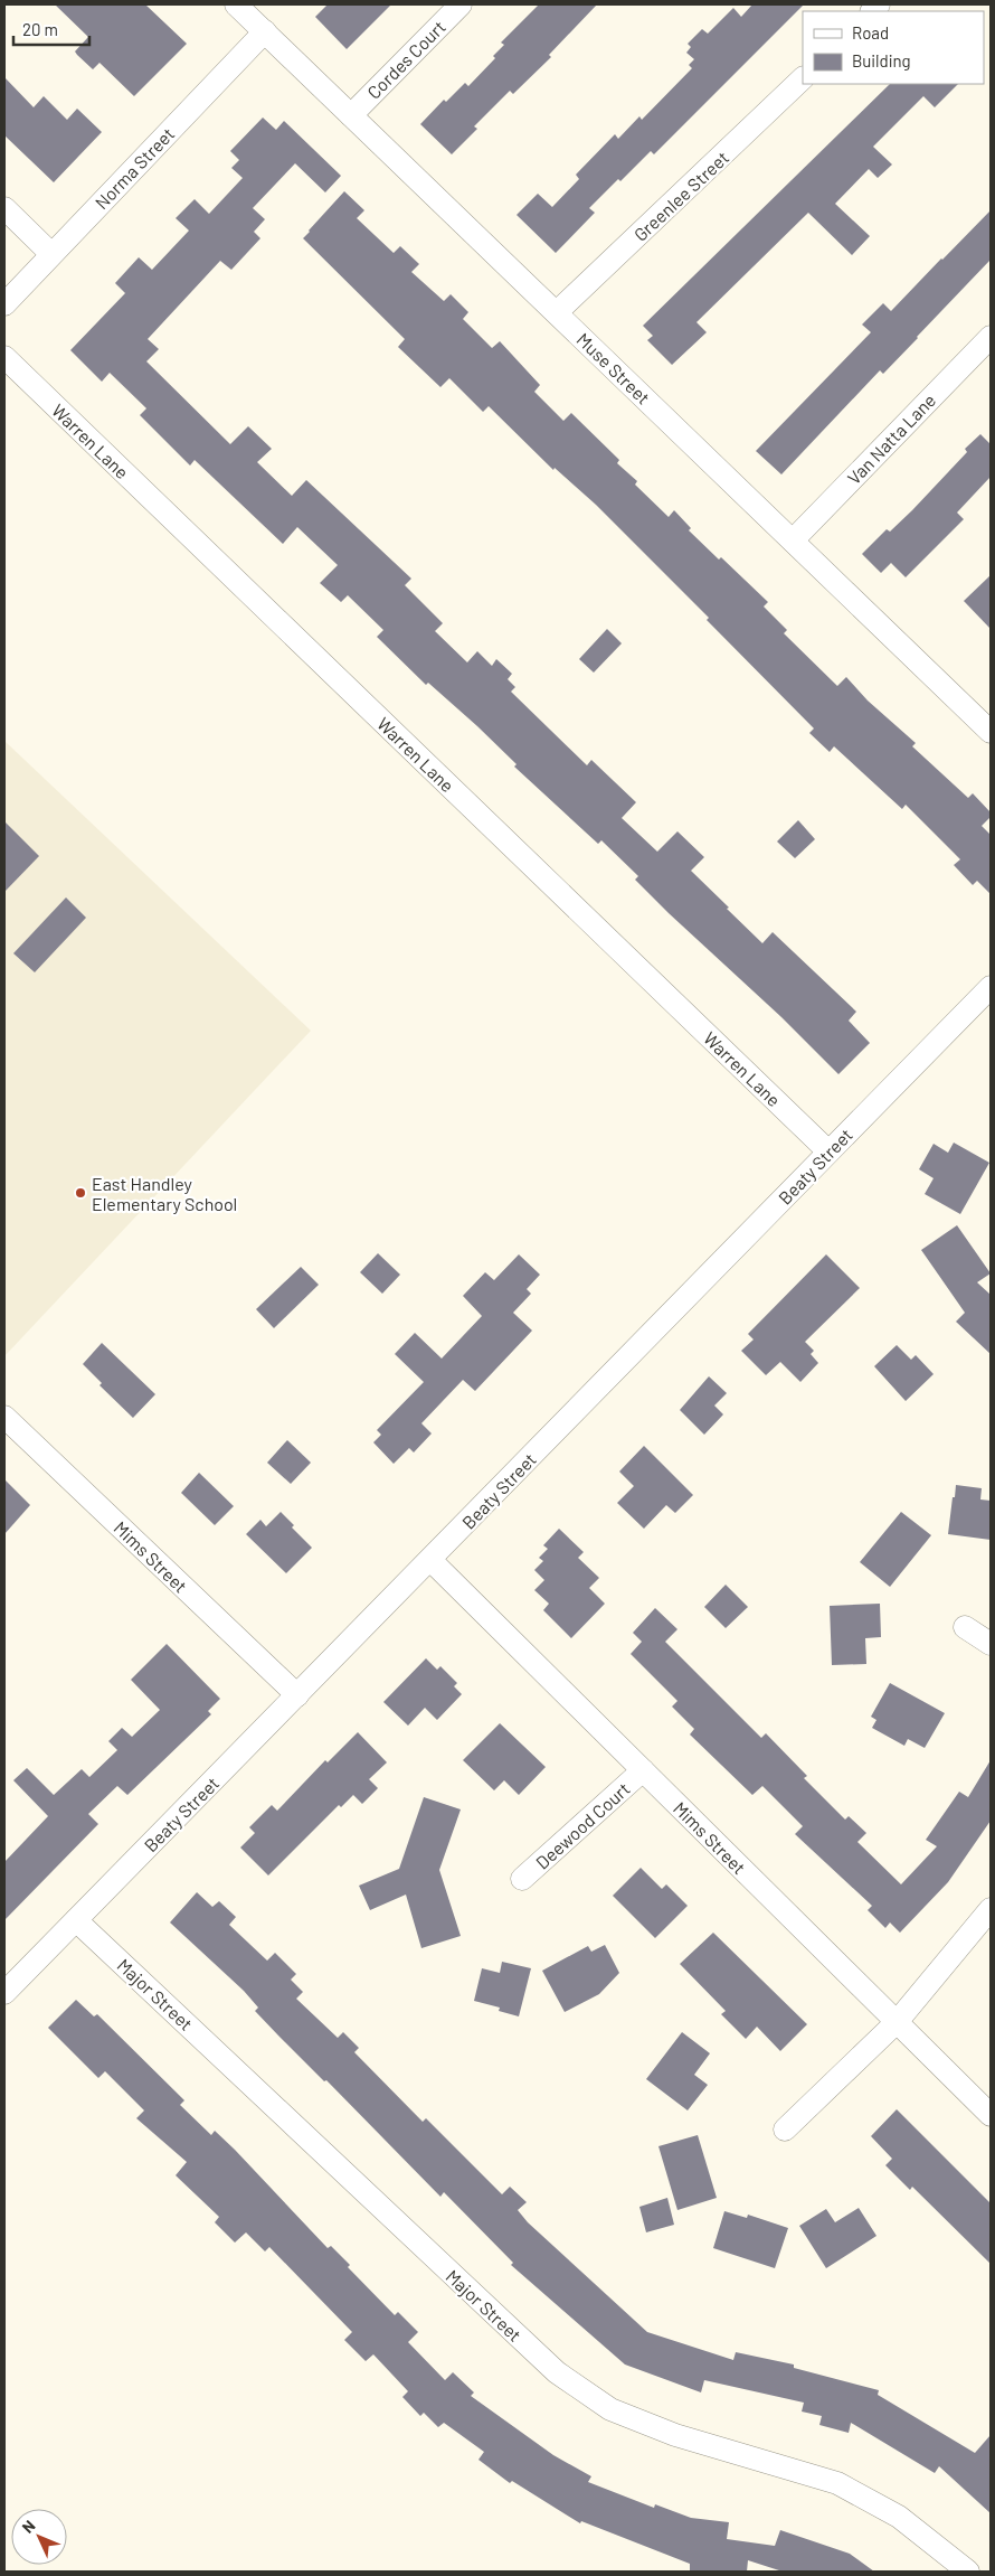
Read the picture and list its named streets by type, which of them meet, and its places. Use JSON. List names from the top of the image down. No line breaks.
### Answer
{"streets":{"street":["Cordes Court","Norma Street","Greenlee Street","Muse Street","Van Natta Lane","Warren Lane","Beaty Street","Mims Street","Deewood Court","Major Street"]},"crossings":[["Cordes Court","Muse Street"],["Norma Street","Muse Street"],["Greenlee Street","Muse Street"],["Muse Street","Van Natta Lane"],["Warren Lane","Beaty Street"],["Beaty Street","Mims Street"],["Beaty Street","Major Street"],["Mims Street","Deewood Court"]],"places":["East Handley Elementary School"],"legend":["Road","Building"],"scale_bar":"20 m","north":"top left"}
